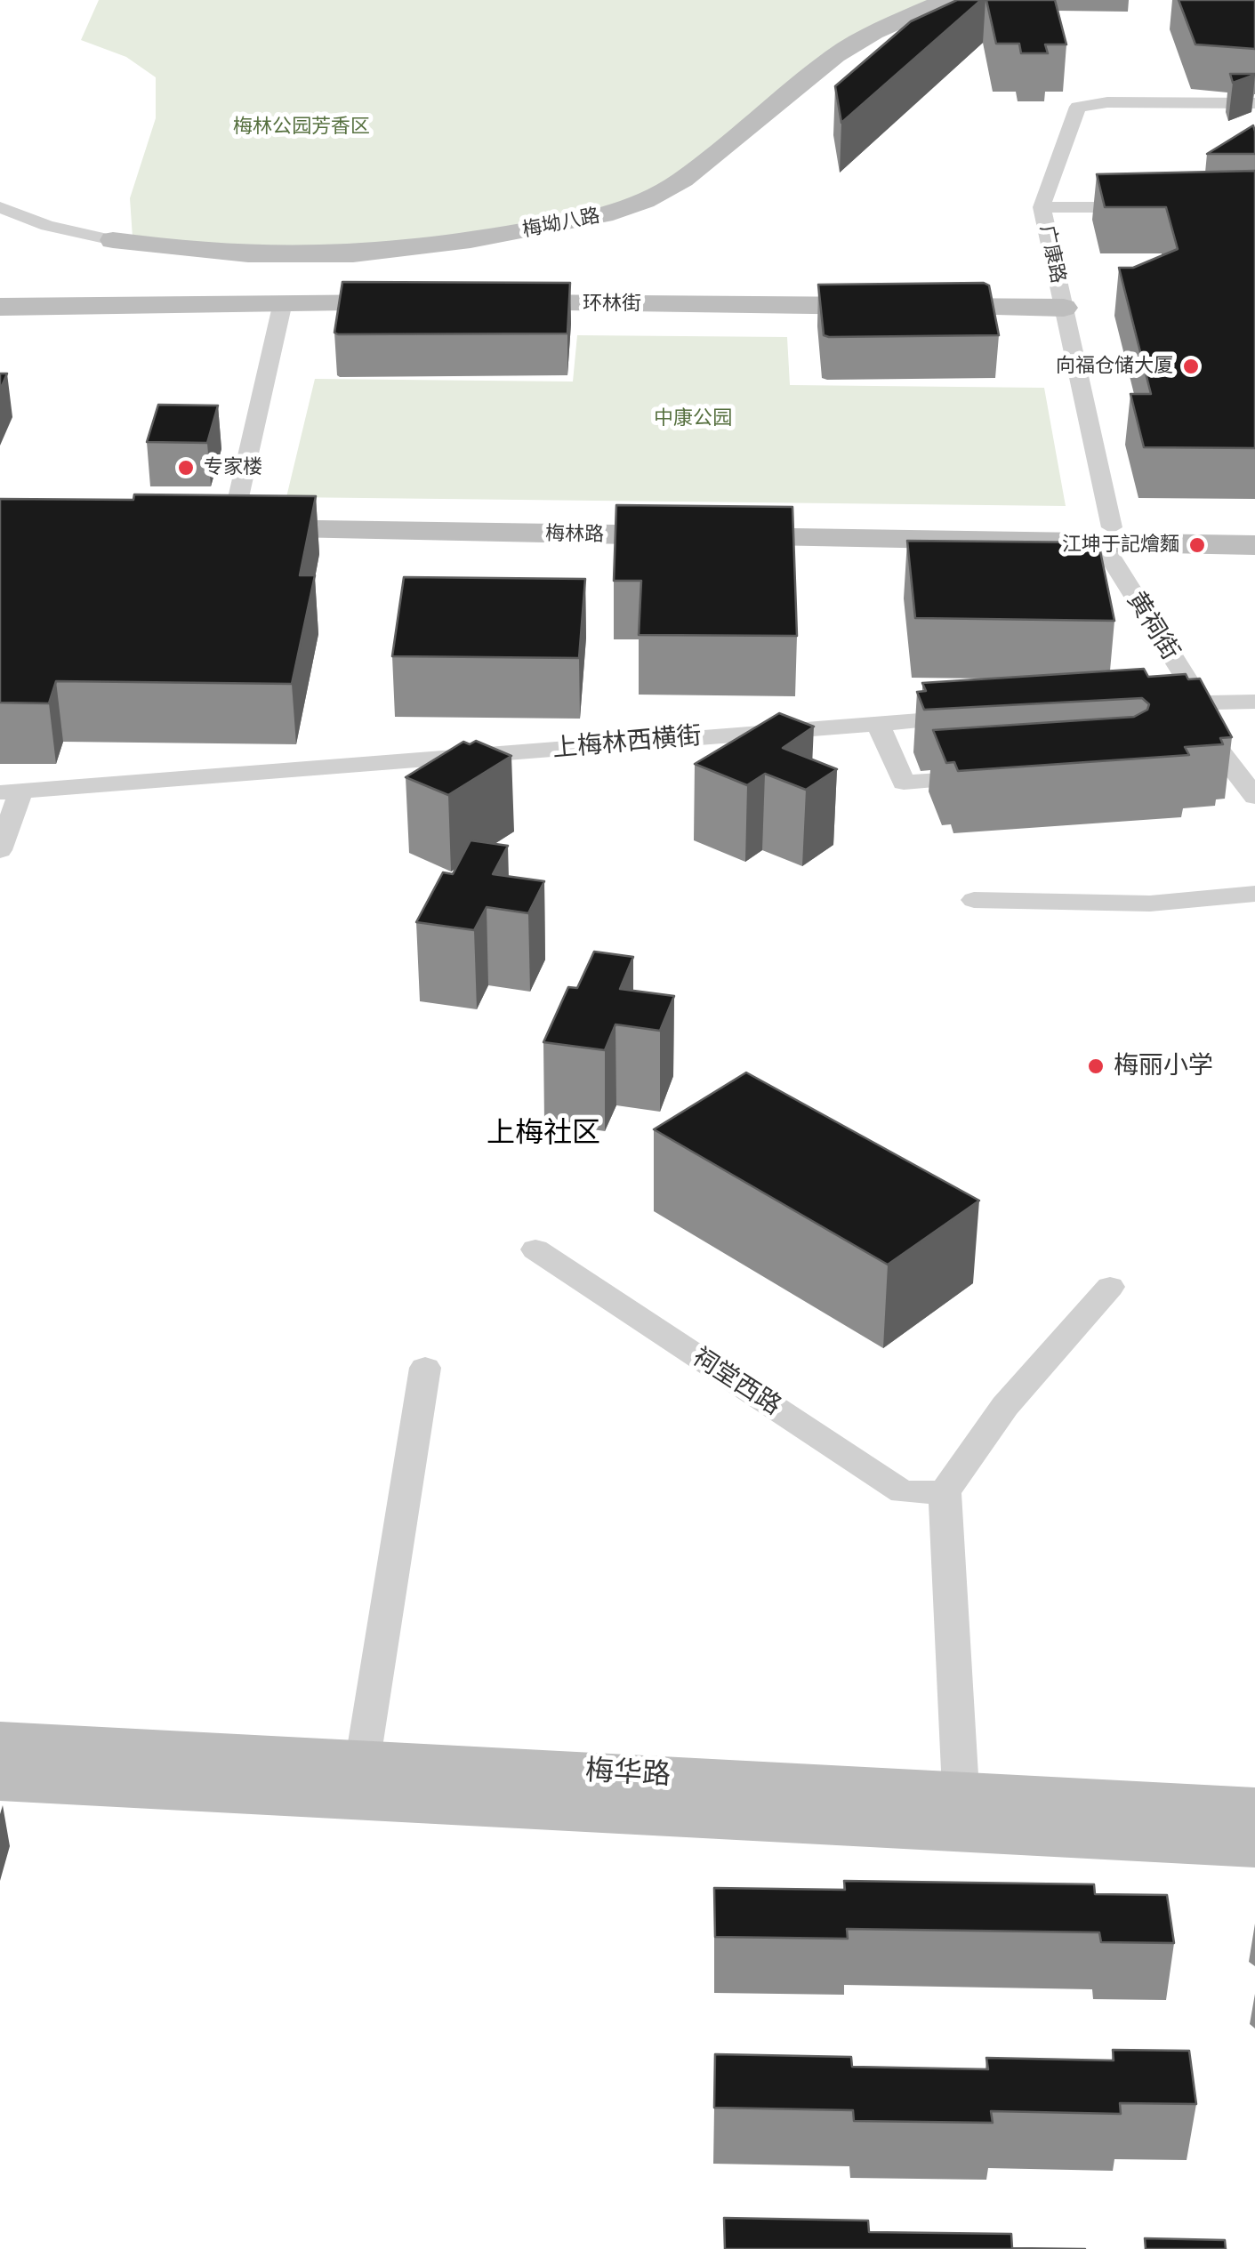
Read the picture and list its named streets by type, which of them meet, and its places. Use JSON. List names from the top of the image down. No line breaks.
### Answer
{"streets":{"main road":["梅坳八路","环林街","梅林路","梅华路"],"street":["广康路","黄祠街","上梅林西横街","祠堂西路"]},"crossings":[["广康路","环林街"],["广康路","梅林路"],["广康路","黄祠街"],["梅林路","黄祠街"]],"districts":["上梅社区"],"parks":["梅林公园芳香区","中康公园"],"places":["向福仓储大厦","专家楼","江坤于記燴麵","梅丽小学"]}
